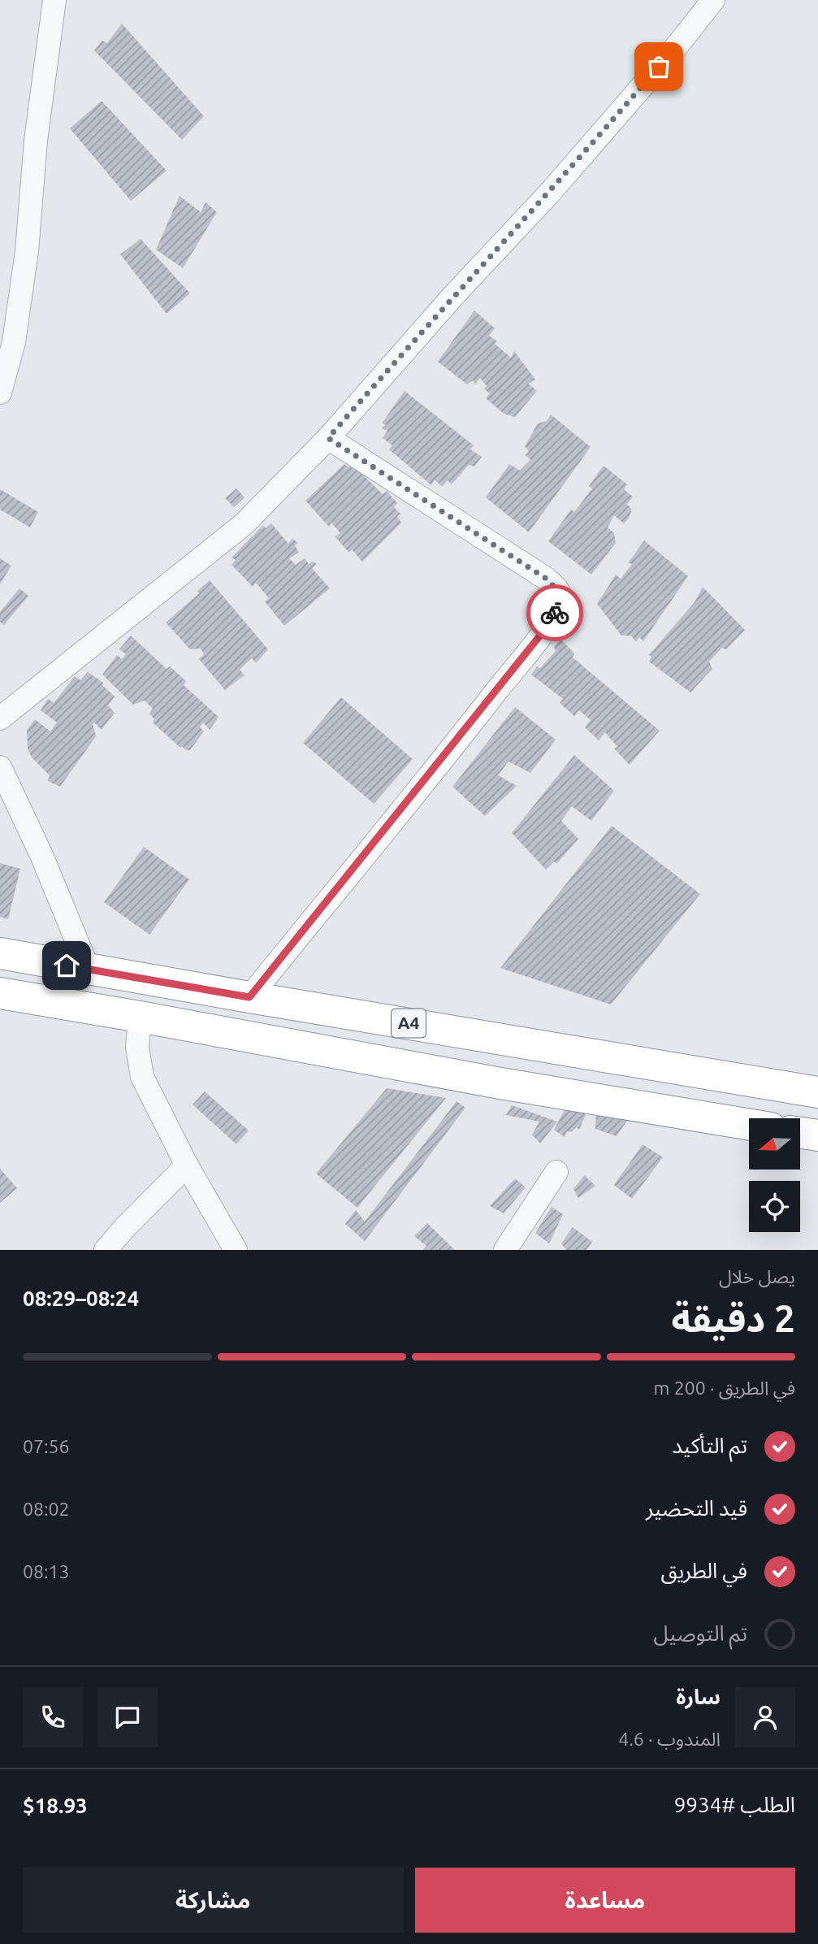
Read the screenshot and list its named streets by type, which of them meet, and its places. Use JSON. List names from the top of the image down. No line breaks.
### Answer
{"streets":{"highway":["A4"]},"north":"left","page":{"heading":["2 دقيقة","يصل خلال","08:24–08:29"],"panel":["سارة","المندوب · 4.6","الطلب #9934","$18.93"],"bar":"في الطريق · 200 m","list":[["تم التأكيد","07:56"],["قيد التحضير","08:02"],["في الطريق","08:13"],"تم التوصيل"],"buttons":["مساعدة","مشاركة"]}}
